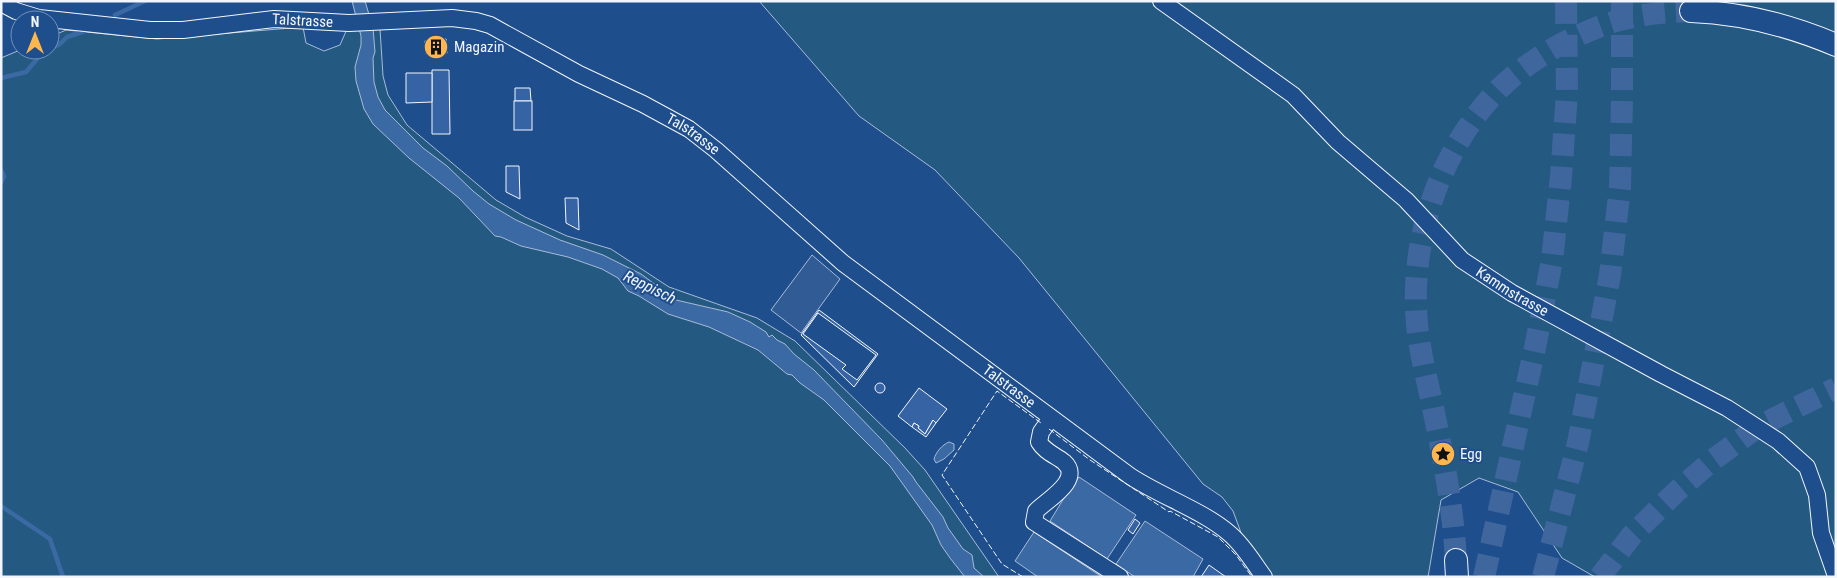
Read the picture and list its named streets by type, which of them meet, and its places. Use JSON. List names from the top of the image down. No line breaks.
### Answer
{"streets":{"street":["Talstrasse","Kammstrasse"]},"water":["Reppisch"],"places":{"building":["Magazin"],"place":["Egg"]},"north":"top"}
